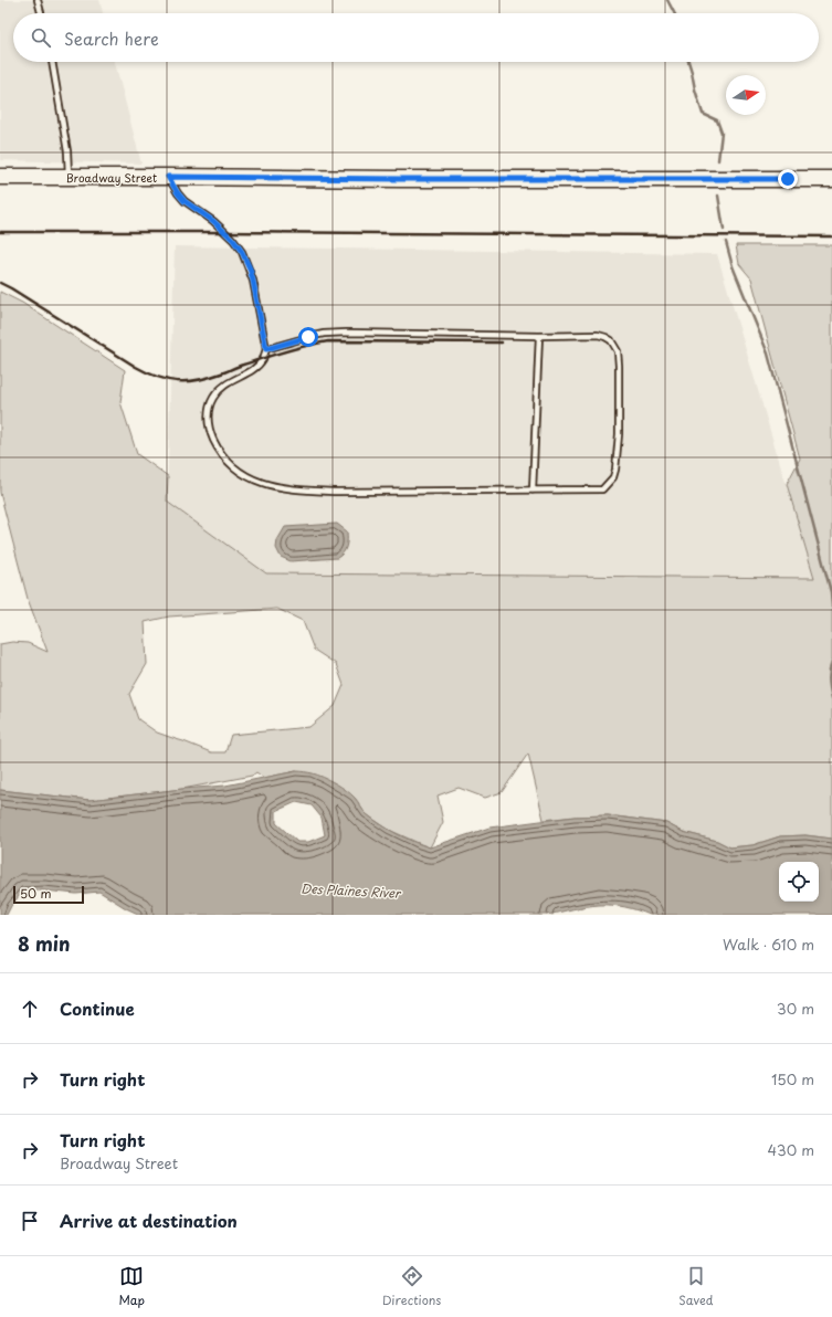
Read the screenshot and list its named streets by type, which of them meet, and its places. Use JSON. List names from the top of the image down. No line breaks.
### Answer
{"streets":{"main road":["Broadway Street"]},"water":["Des Plaines River"],"scale_bar":"50 m","north":"right","page":{"search":"Search here","scale":"50 m","heading":["8 min","Walk · 610 m"],"list":[["Continue","30 m"],["Turn right","150 m"],["Turn right","Broadway Street","430 m"],"Arrive at destination"],"nav":["Map","Directions","Saved"]}}
